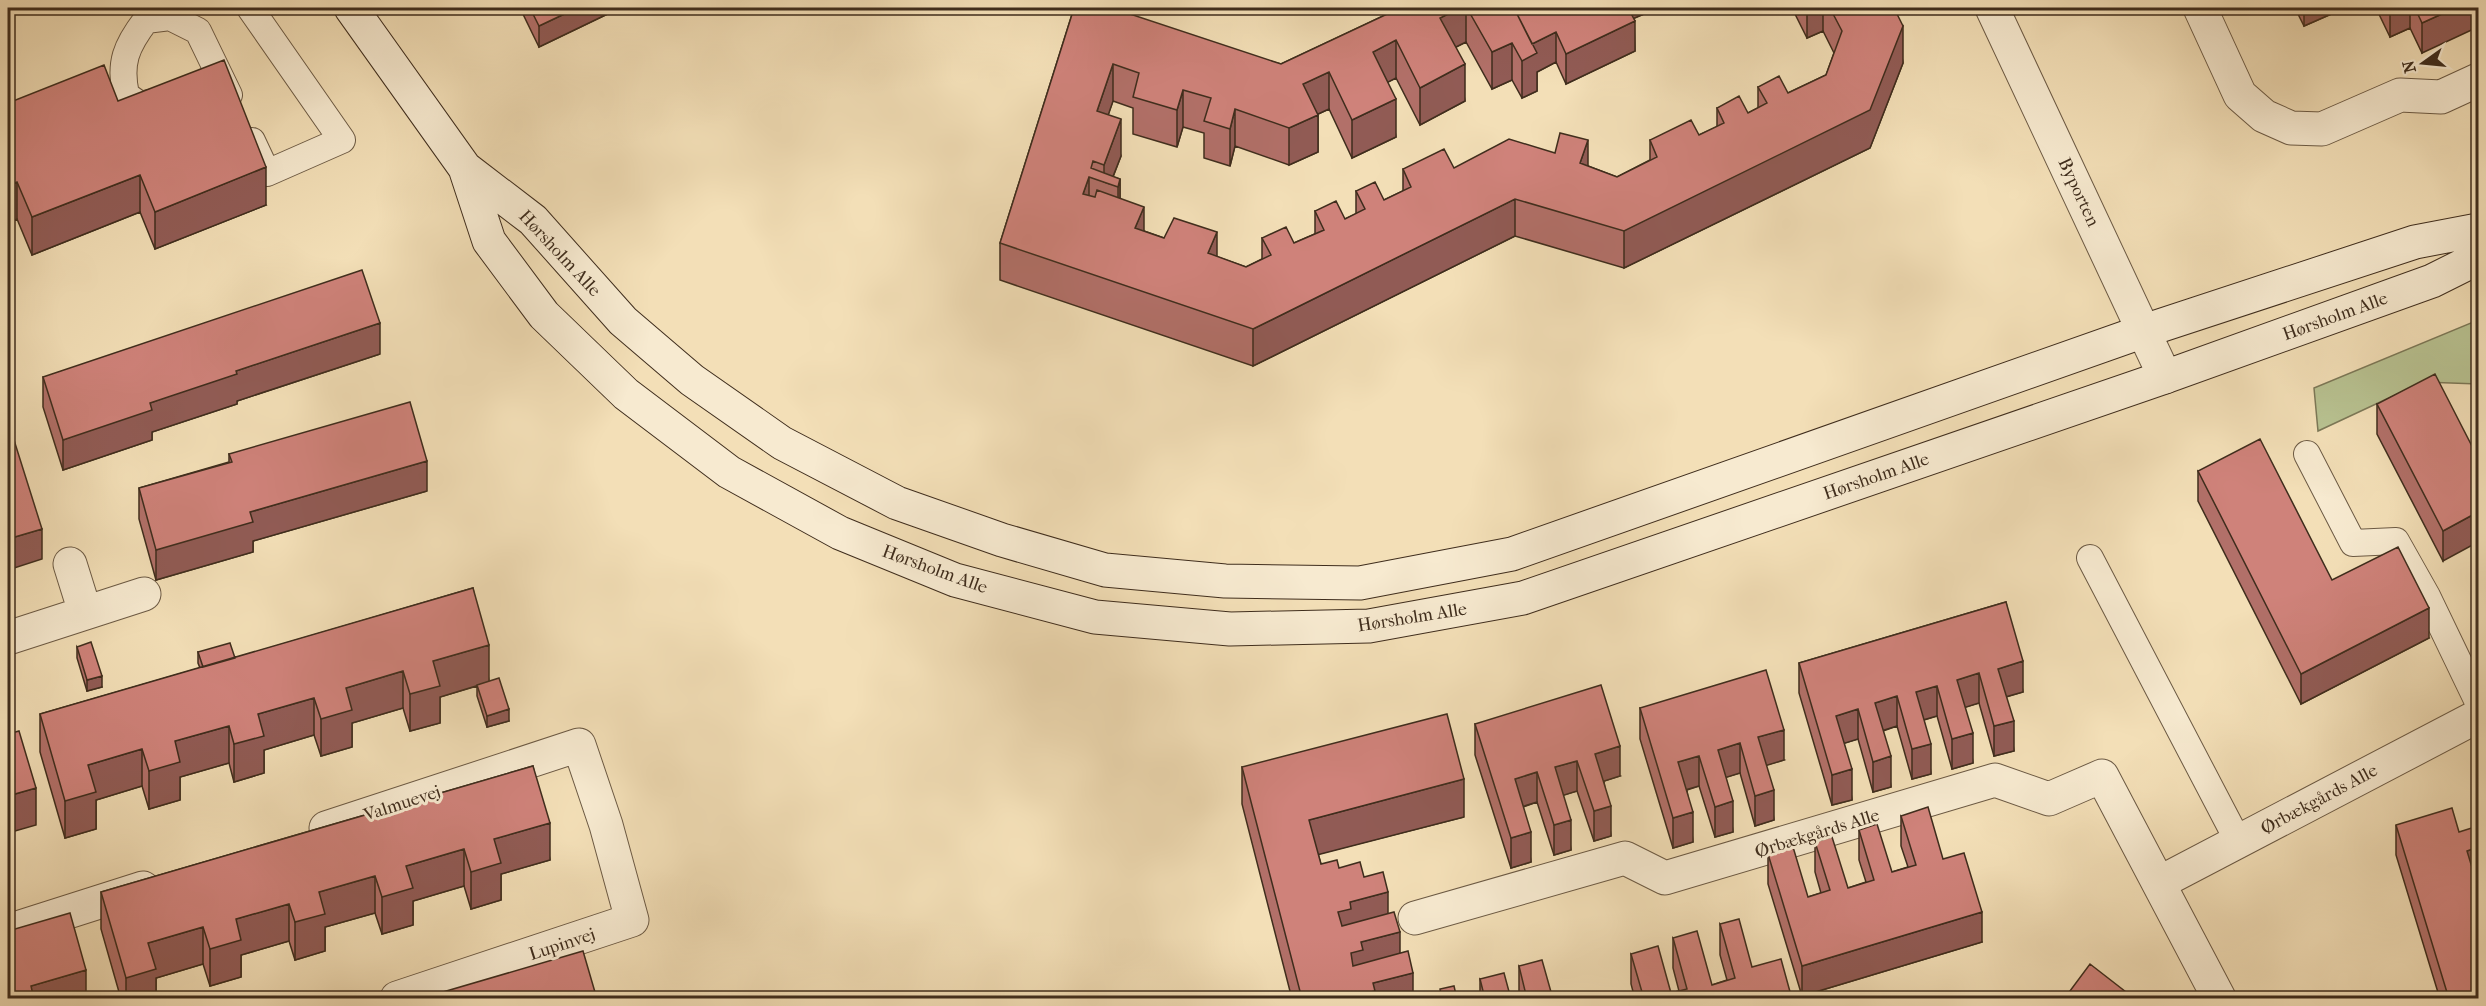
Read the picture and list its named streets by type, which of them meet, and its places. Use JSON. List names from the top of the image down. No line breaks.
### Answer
{"streets":{"main road":["Byporten","Hørsholm Alle","Ørbækgårds Alle","Valmuevej","Lupinvej"]},"crossings":[["Byporten","Hørsholm Alle"],["Valmuevej","Lupinvej"]],"north":"left"}
